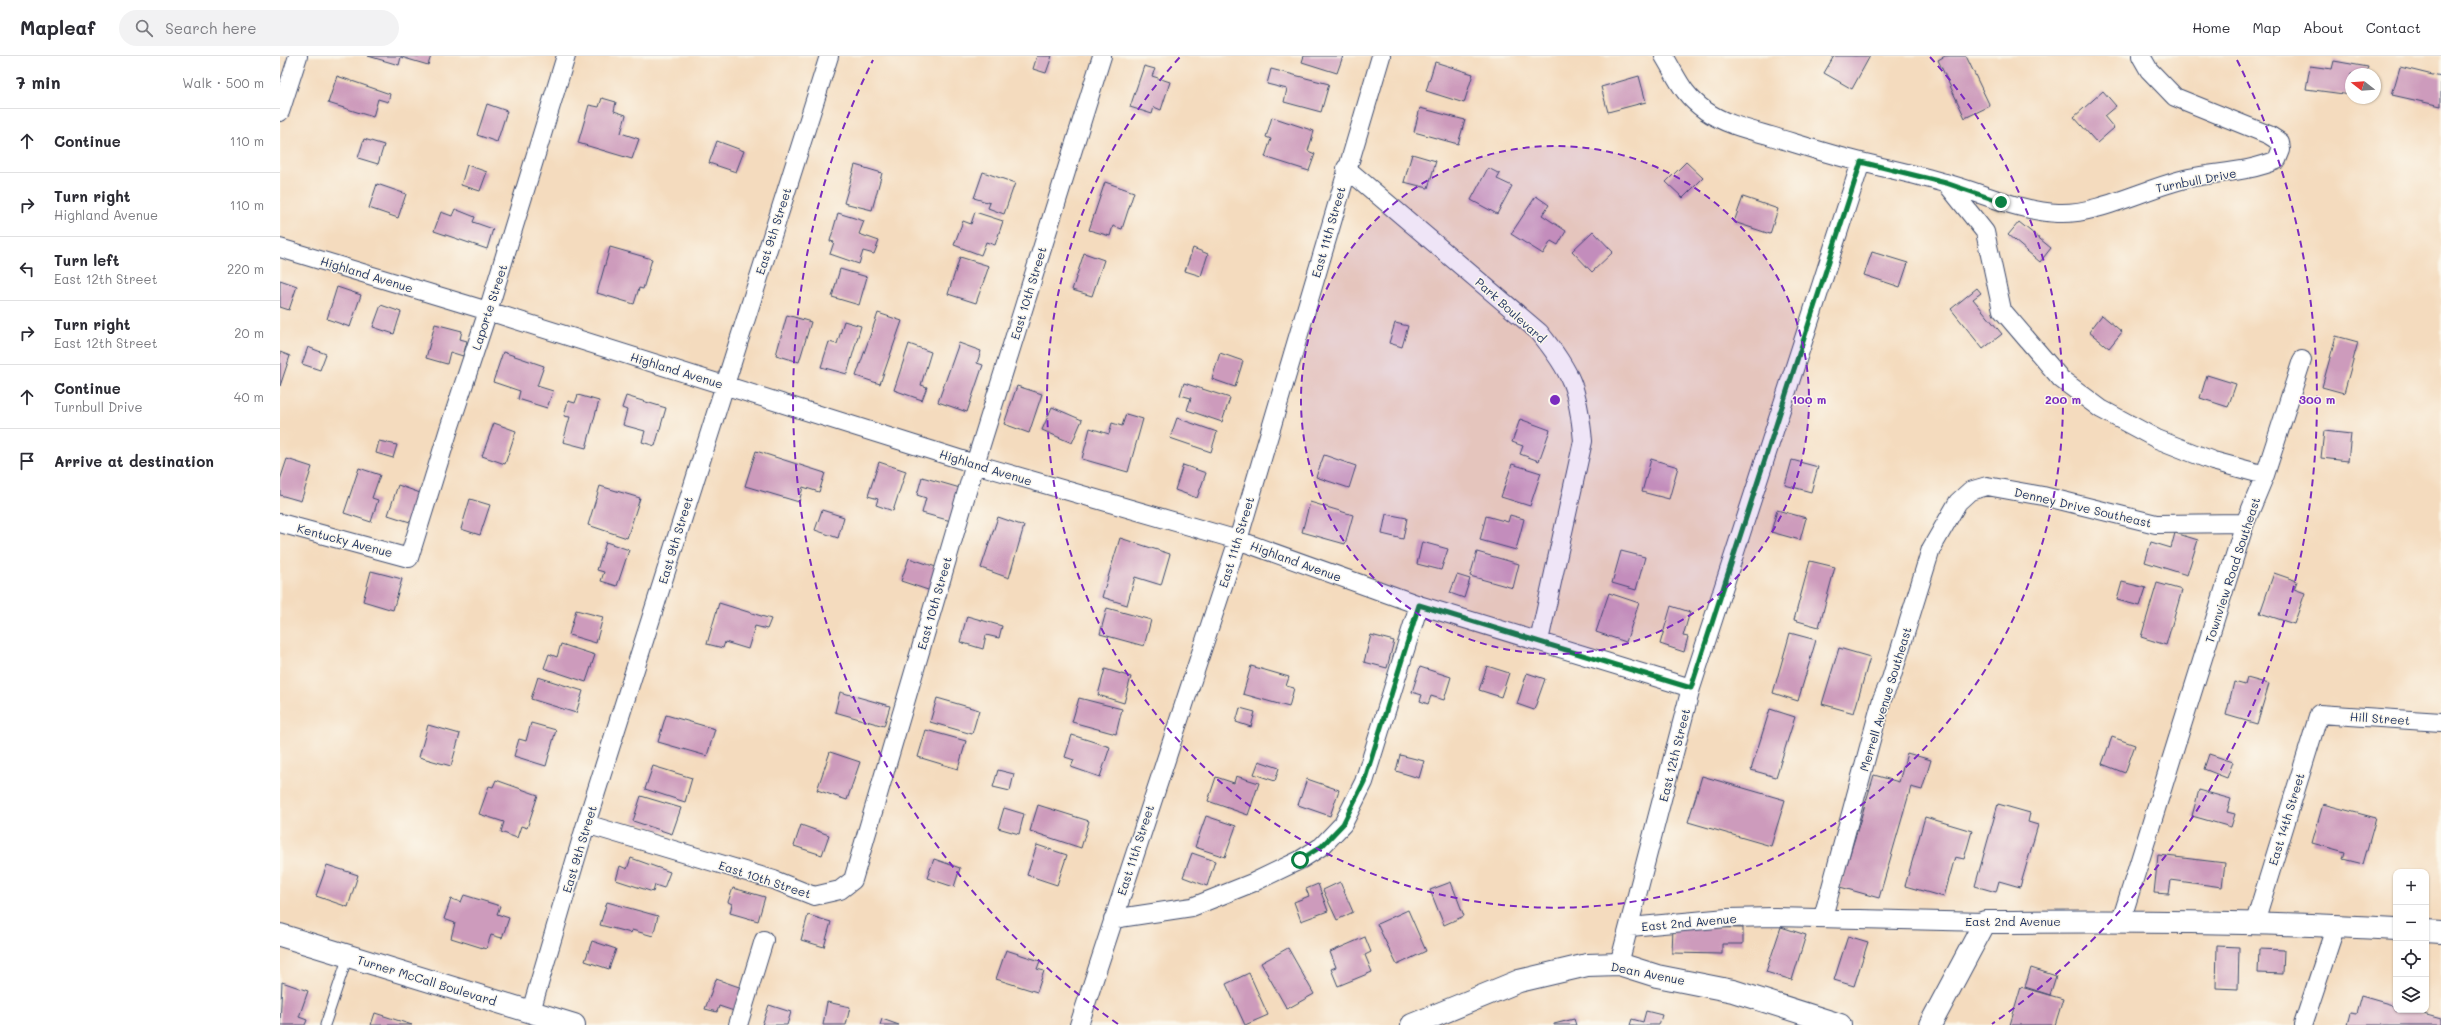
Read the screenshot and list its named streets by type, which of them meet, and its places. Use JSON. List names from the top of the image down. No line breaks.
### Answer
{"streets":{"main road":["East 2nd Avenue","Dean Avenue","Turner McCall Boulevard"],"street":["Turnbull Drive","East 9th Street","East 11th Street","Highland Avenue","East 10th Street","Laporte Street","Park Boulevard","Denney Drive Southeast","Kentucky Avenue","Townview Road Southeast","Merrell Avenue Southeast","Hill Street","East 12th Street","East 14th Street"]},"crossings":[["Turnbull Drive","East 12th Street"],["East 9th Street","Highland Avenue"],["East 9th Street","East 10th Street"],["East 9th Street","Turner McCall Boulevard"],["East 11th Street","Highland Avenue"],["East 11th Street","Park Boulevard"],["Highland Avenue","East 10th Street"],["Highland Avenue","Laporte Street"],["Highland Avenue","Park Boulevard"],["Highland Avenue","East 12th Street"],["Laporte Street","Kentucky Avenue"],["Denney Drive Southeast","Townview Road Southeast"],["Denney Drive Southeast","Merrell Avenue Southeast"],["Townview Road Southeast","East 2nd Avenue"],["Merrell Avenue Southeast","East 2nd Avenue"],["Hill Street","East 14th Street"],["East 12th Street","East 2nd Avenue"],["East 12th Street","Dean Avenue"],["East 14th Street","East 2nd Avenue"]],"north":"left","page":{"header":"Mapleaf","search":"Search here","nav":["Home","Map","About","Contact"],"heading":["7 min","Walk · 500 m"],"list":[["Continue","110 m"],["Turn right","Highland Avenue","110 m"],["Turn left","East 12th Street","220 m"],["Turn right","East 12th Street","20 m"],["Continue","Turnbull Drive","40 m"],"Arrive at destination"],"map_buttons":["+","−"]},"rings":["100 m","200 m","300 m"]}
